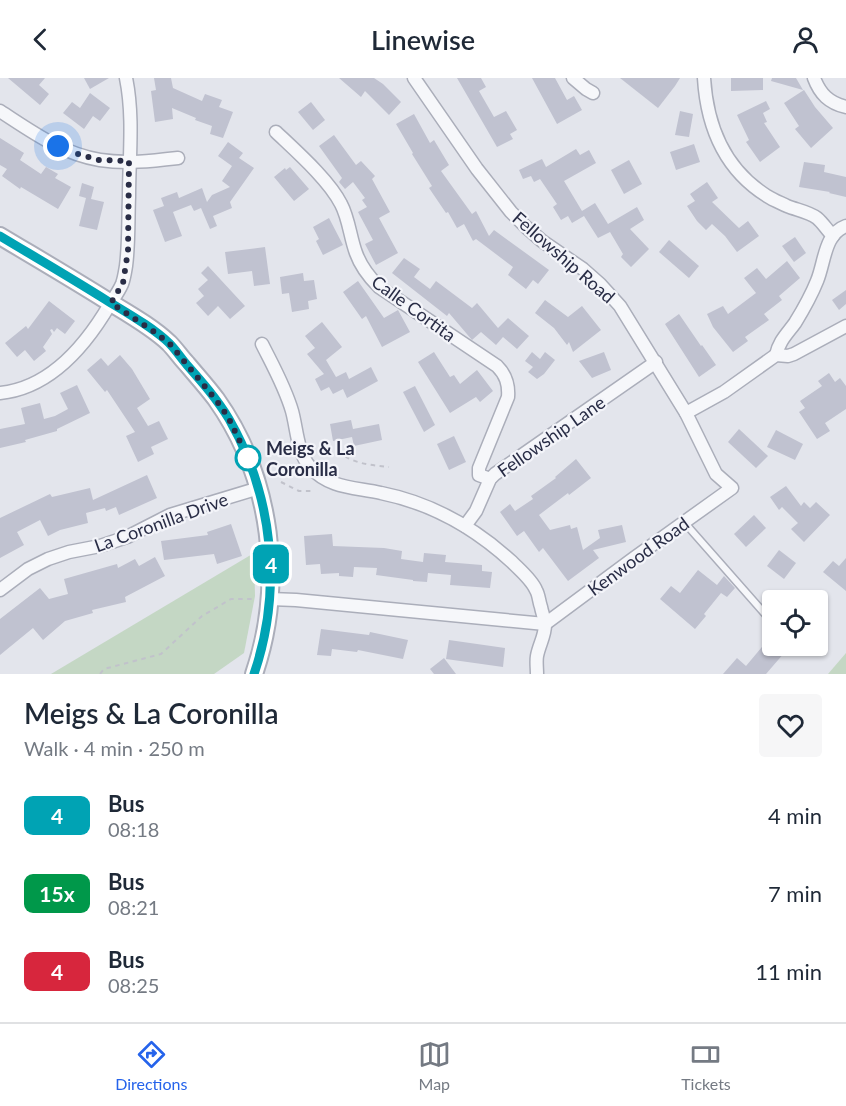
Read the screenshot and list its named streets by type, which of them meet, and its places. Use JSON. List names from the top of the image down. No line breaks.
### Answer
{"streets":{"street":["Fellowship Road","Calle Cortita","Fellowship Lane","La Coronilla Drive","Kenwood Road"]},"crossings":[["Fellowship Road","Fellowship Lane"],["Fellowship Road","Kenwood Road"],["Calle Cortita","Fellowship Lane"]],"places":["Meigs & La Coronilla"],"lines":["bus line 4"],"page":{"header":"Linewise","on_map":"4","heading":["Meigs & La Coronilla","Walk · 4 min · 250 m"],"list":[{"mark":"4","name":"Bus","note":"08:18","value":"4 min"},{"mark":"15x","name":"Bus","note":"08:21","value":"7 min"},{"mark":"4","name":"Bus","note":"08:25","value":"11 min"}],"tabs":["Directions","Map","Tickets"]}}
